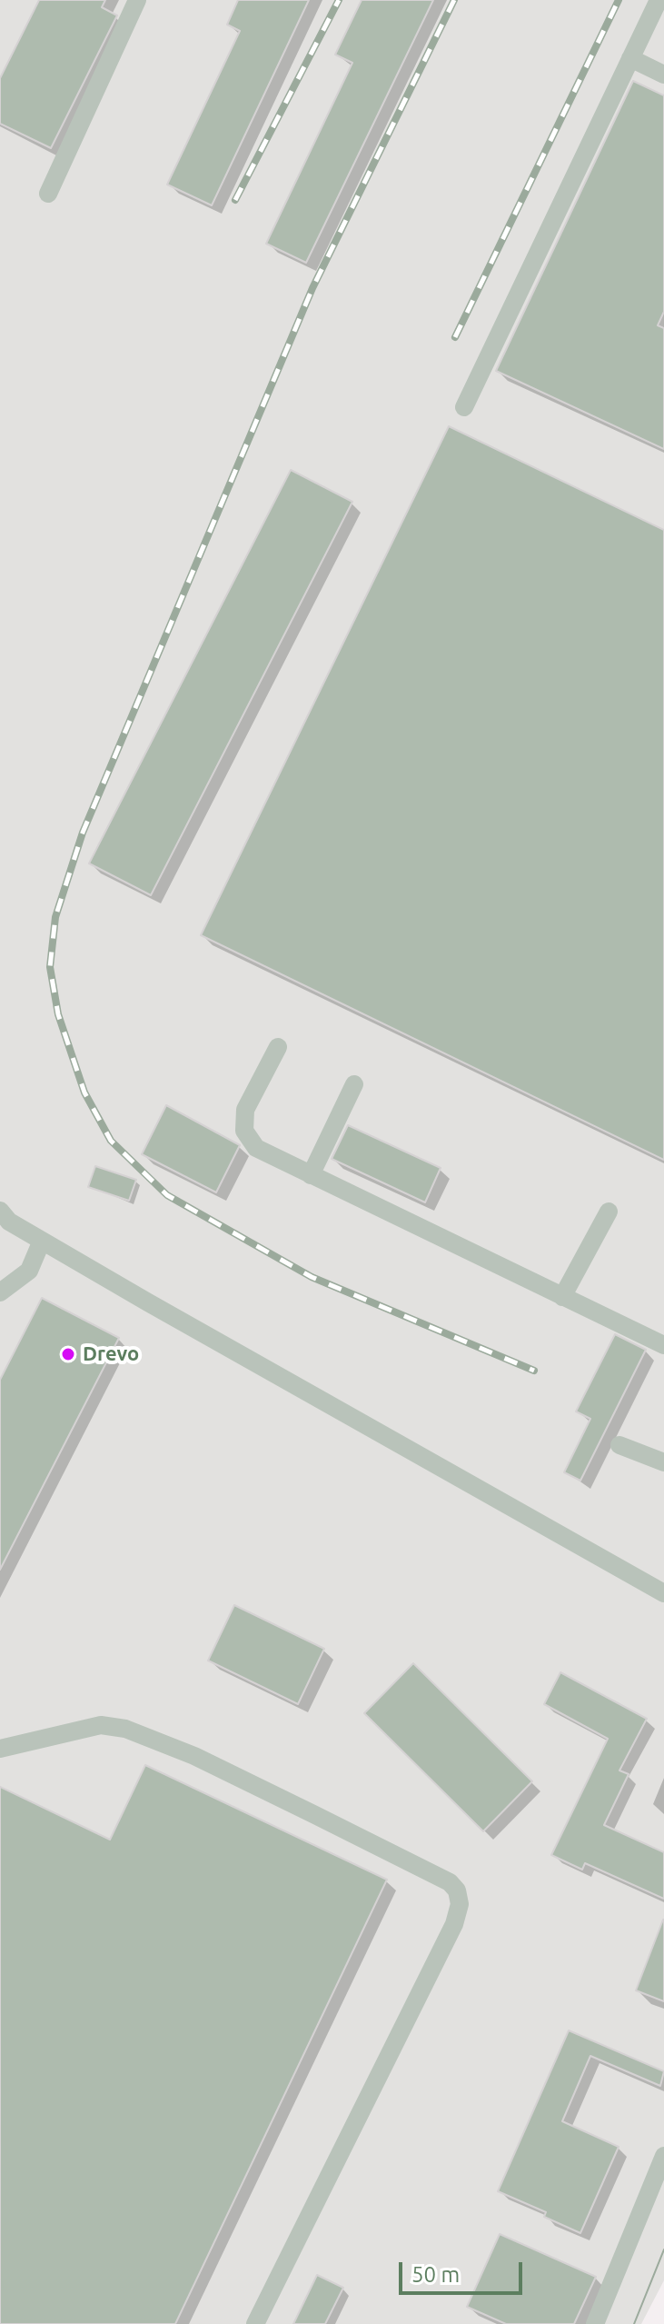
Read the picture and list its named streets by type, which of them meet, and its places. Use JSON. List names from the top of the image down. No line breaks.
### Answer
{"places":["Drevo"],"scale_bar":"50 m"}
